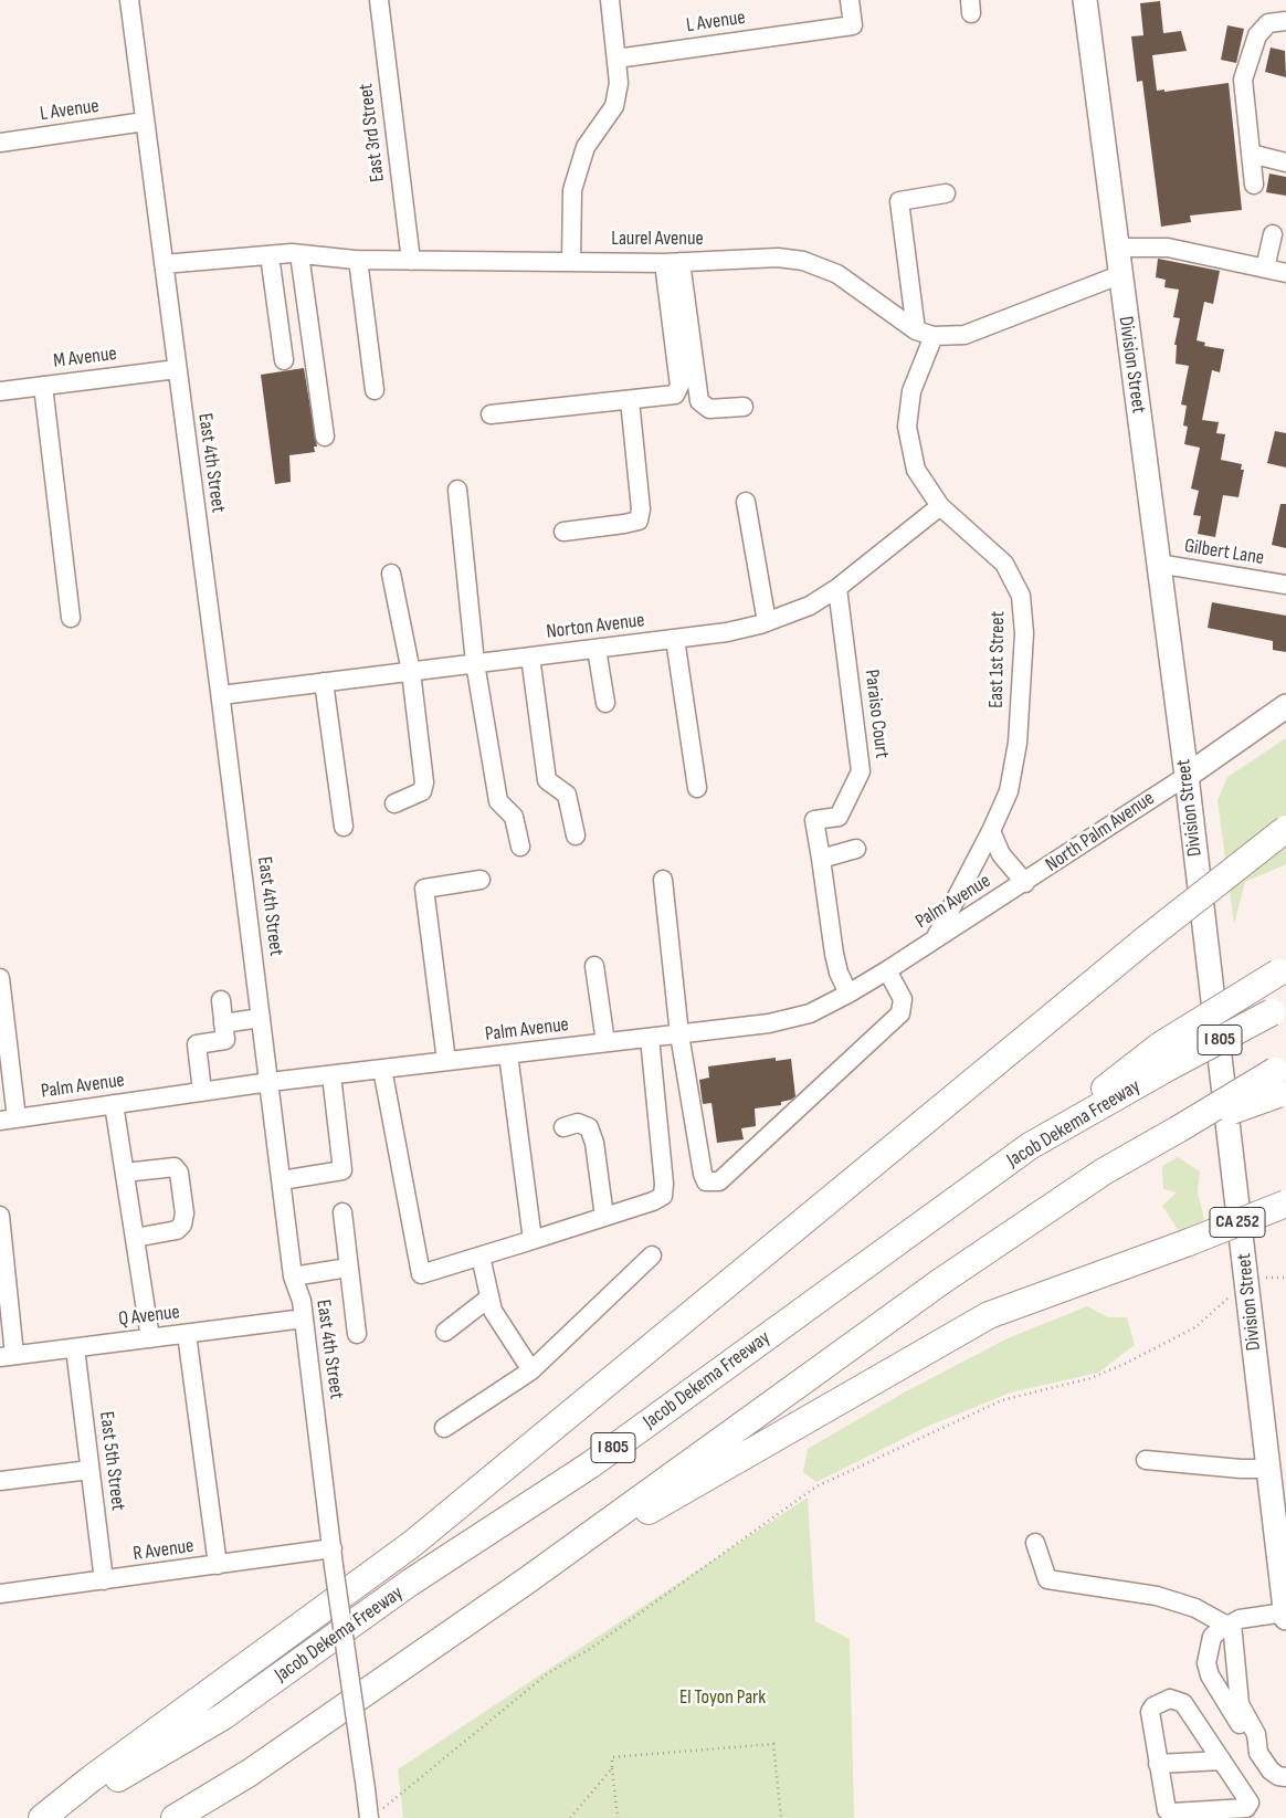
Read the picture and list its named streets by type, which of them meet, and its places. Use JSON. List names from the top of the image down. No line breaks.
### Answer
{"streets":{"highway":["I 805","Jacob Dekema Freeway","CA 252"],"main road":["Division Street","North Palm Avenue"],"street":["L Avenue","East 3rd Street","Laurel Avenue","M Avenue","East 4th Street","Gilbert Lane","Norton Avenue","East 1st Street","Paraiso Court","Palm Avenue","Q Avenue","East 5th Street","R Avenue"]},"crossings":[["L Avenue","East 4th Street"],["East 3rd Street","Laurel Avenue"],["Laurel Avenue","Division Street"],["Laurel Avenue","East 4th Street"],["Laurel Avenue","East 1st Street"],["M Avenue","East 4th Street"],["Division Street","Gilbert Lane"],["Division Street","North Palm Avenue"],["East 4th Street","Norton Avenue"],["East 4th Street","Palm Avenue"],["East 4th Street","Q Avenue"],["East 4th Street","R Avenue"],["Norton Avenue","East 1st Street"],["Norton Avenue","Paraiso Court"],["East 1st Street","Palm Avenue"],["North Palm Avenue","Palm Avenue"],["Q Avenue","East 5th Street"],["East 5th Street","R Avenue"]],"parks":["El Toyon Park"]}
